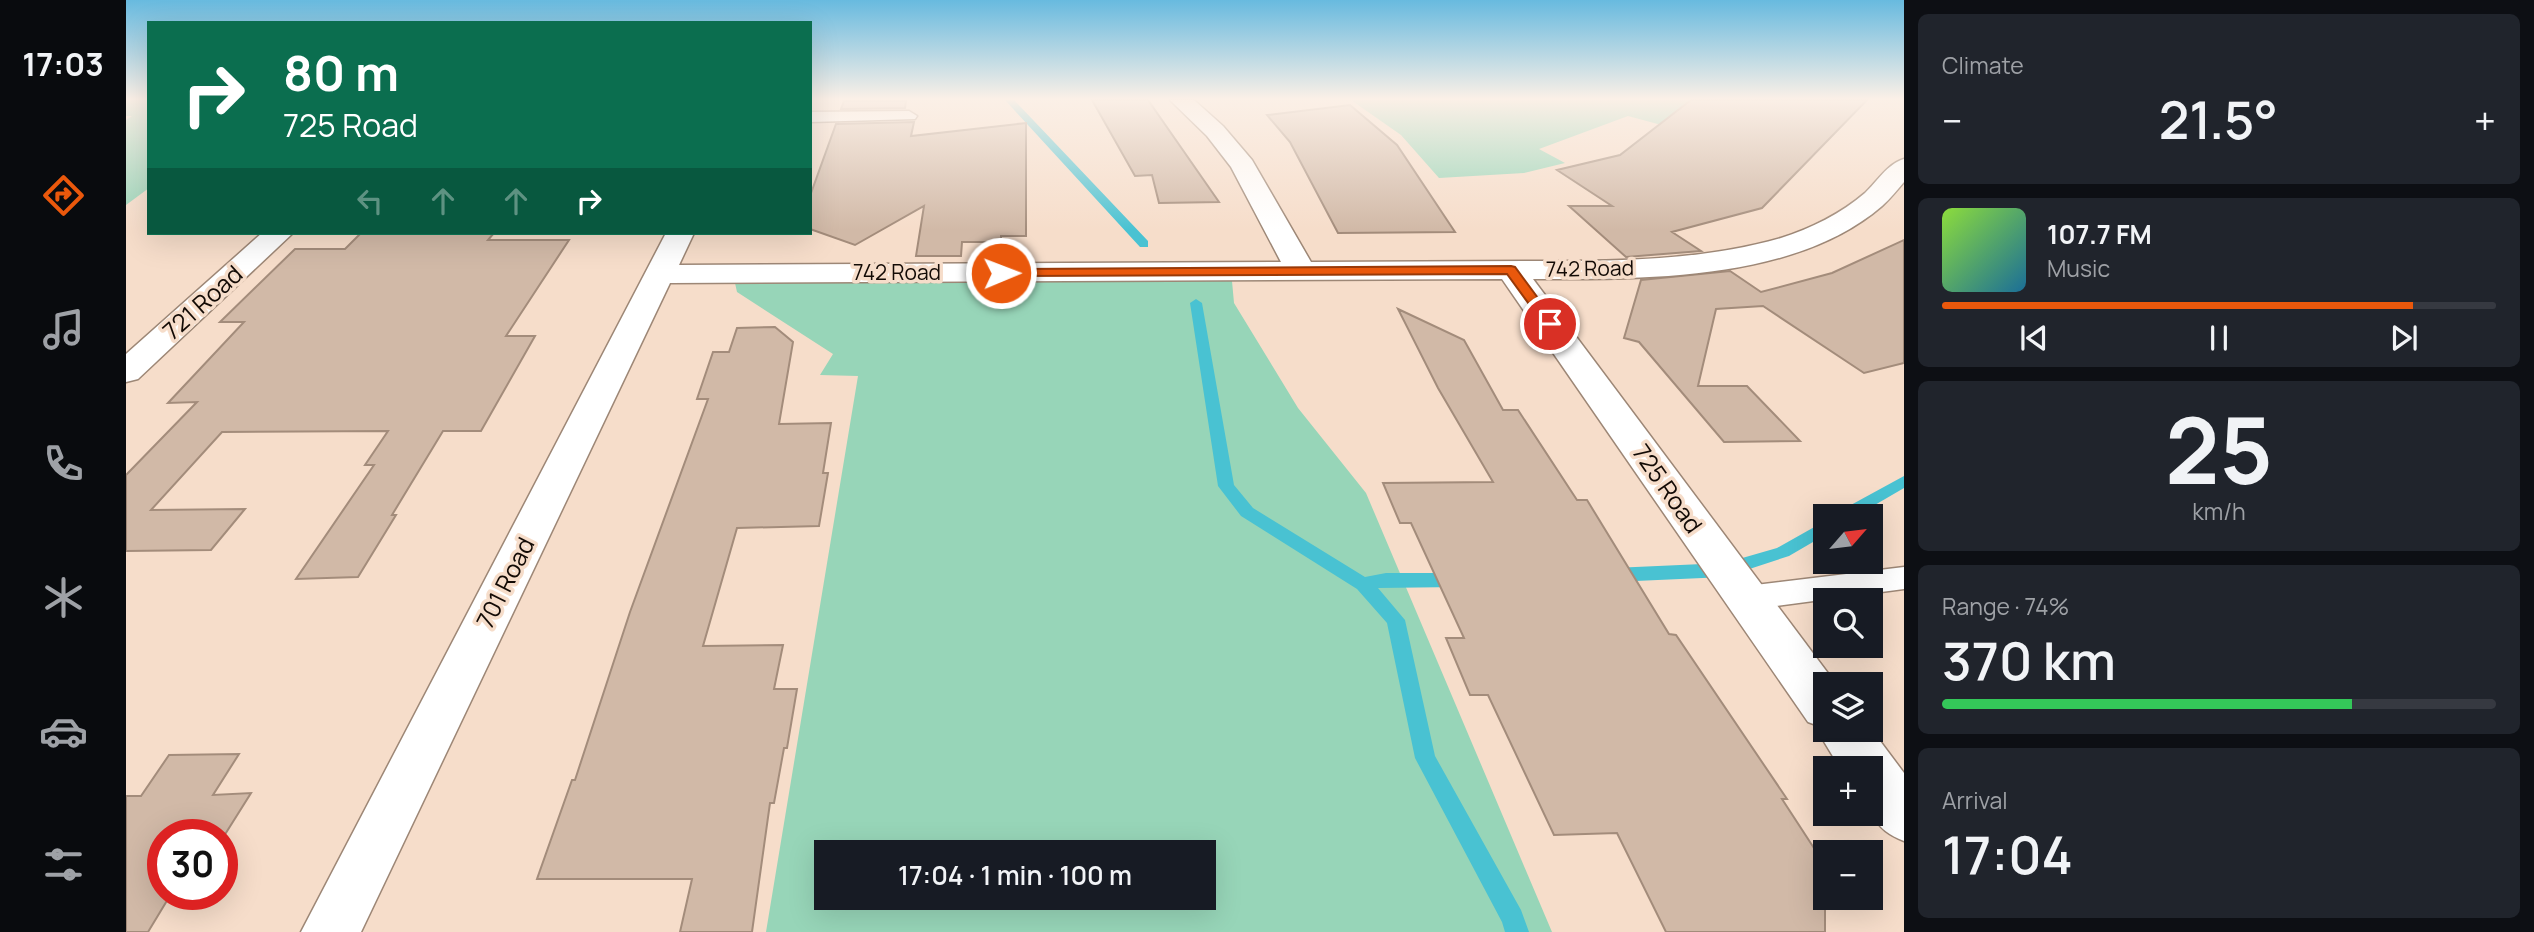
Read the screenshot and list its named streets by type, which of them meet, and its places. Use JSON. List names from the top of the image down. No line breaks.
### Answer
{"streets":{"street":["742 Road","721 Road","725 Road","701 Road"]},"crossings":[["742 Road","725 Road"],["742 Road","701 Road"]],"north":"top right","page":{"tabs":"17:03","tile":["Climate",["25","km/h"],["Range · 74%","370 km"],["Arrival","17:04"]],"turn":["80 m","725 Road"],"heat":["−","21.5°","+"],"song":["107.7 FM","Music"],"map_buttons":["+","−"],"limit":"30","trip":"17:04 · 1 min · 100 m"}}
